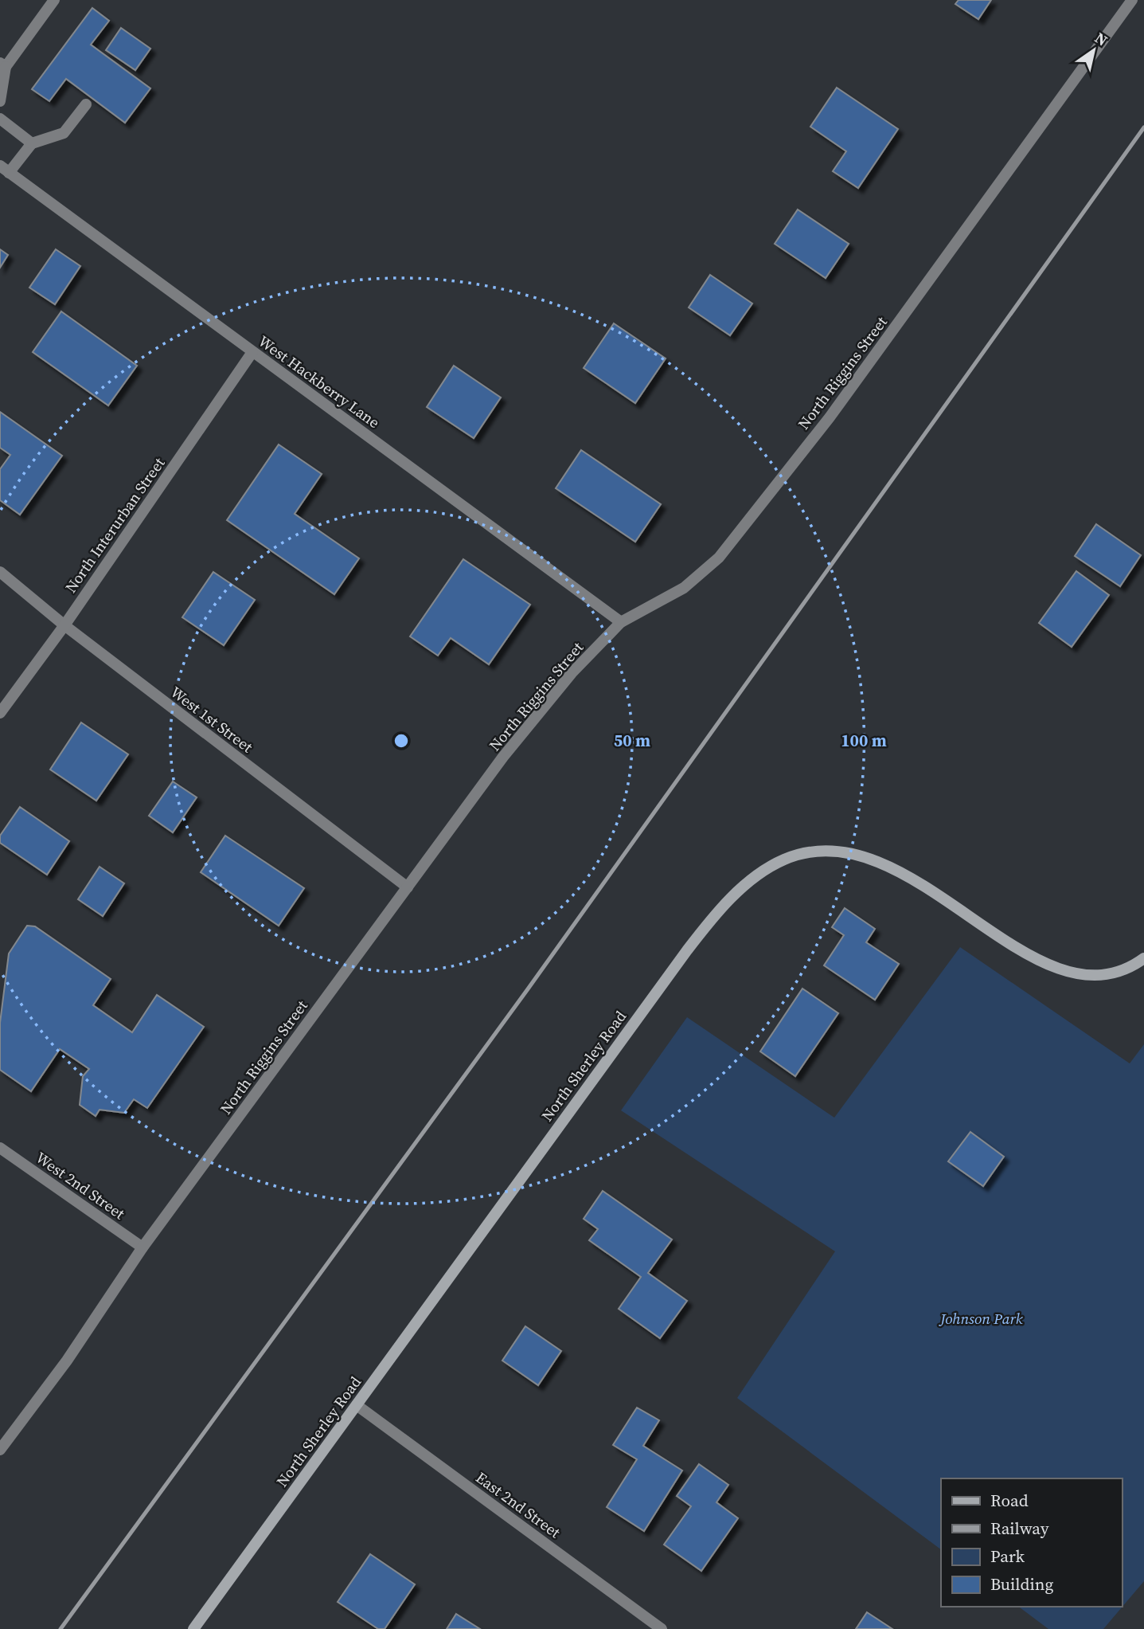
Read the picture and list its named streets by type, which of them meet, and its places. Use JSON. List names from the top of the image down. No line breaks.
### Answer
{"streets":{"main road":["North Sherley Road"],"street":["North Riggins Street","West Hackberry Lane","North Interurban Street","West 1st Street","West 2nd Street","East 2nd Street"]},"crossings":[["North Riggins Street","West Hackberry Lane"],["North Riggins Street","West 1st Street"],["North Riggins Street","West 2nd Street"],["West Hackberry Lane","North Interurban Street"],["North Interurban Street","West 1st Street"],["North Sherley Road","East 2nd Street"]],"parks":["Johnson Park"],"legend":["Road","Railway","Park","Building"],"north":"top right","rings":["50 m","100 m"]}
